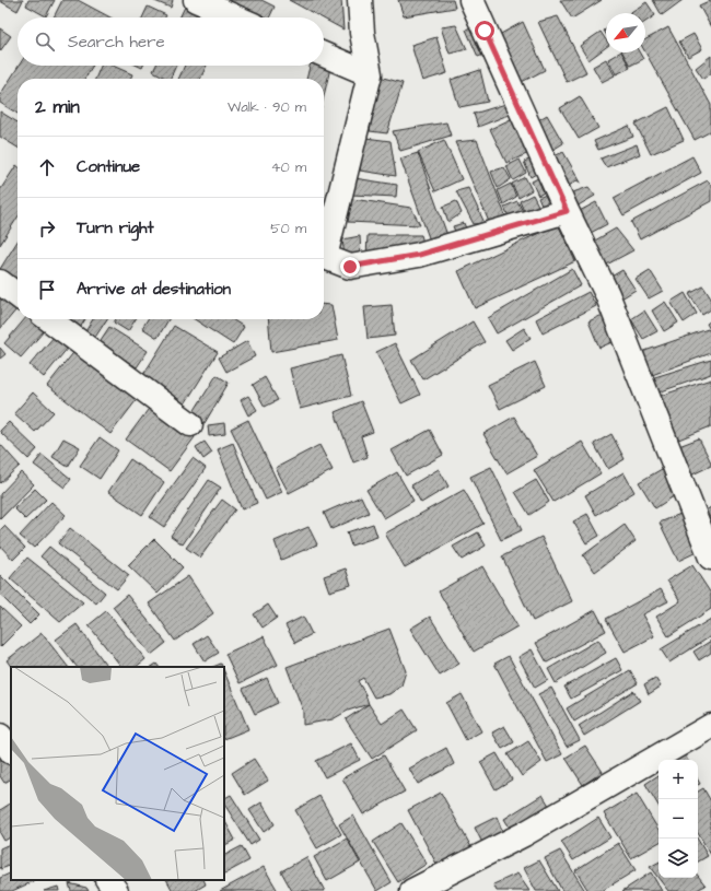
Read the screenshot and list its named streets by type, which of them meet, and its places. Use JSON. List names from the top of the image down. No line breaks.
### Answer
{"north":"bottom left","page":{"search":"Search here","heading":["2 min","Walk · 90 m"],"list":[["Continue","40 m"],["Turn right","50 m"],"Arrive at destination"],"map_buttons":["+","−"]}}
